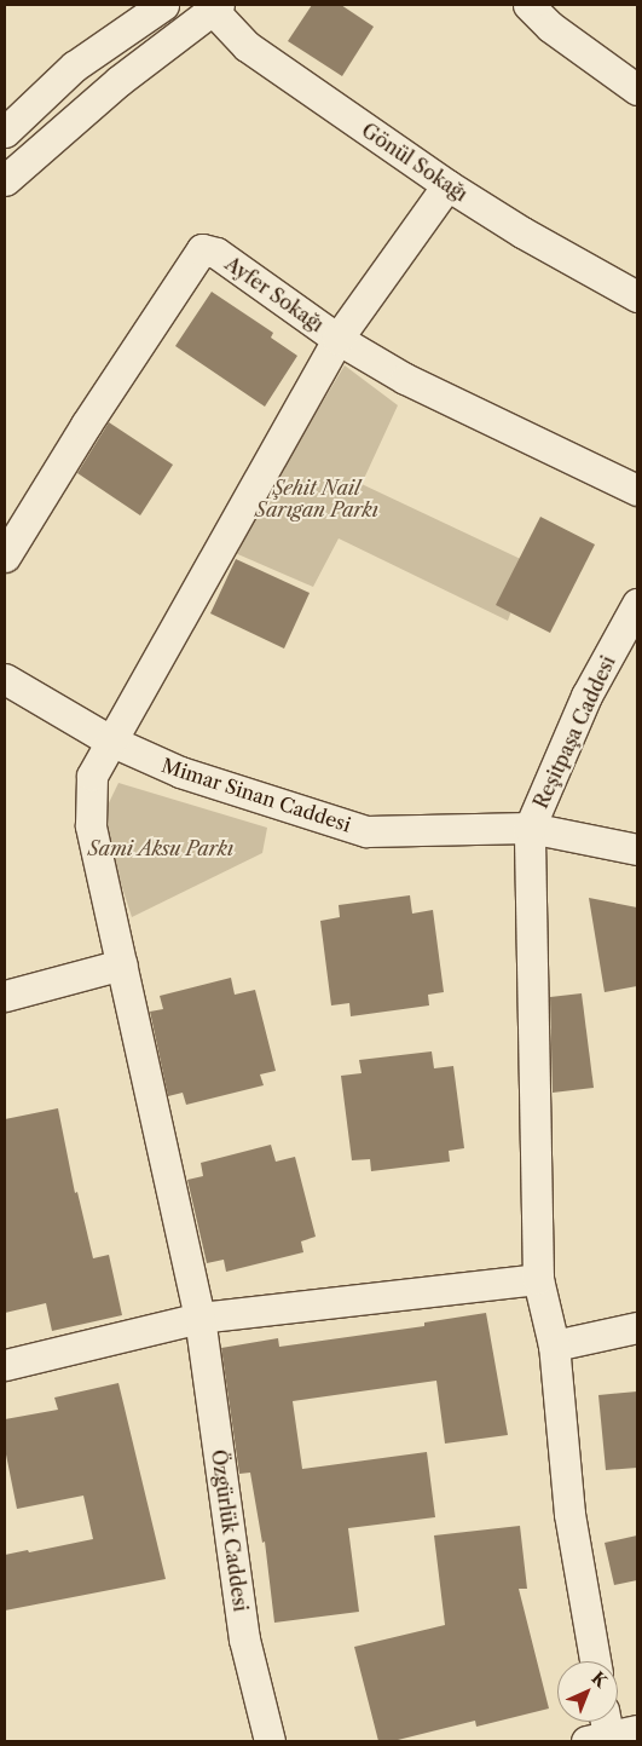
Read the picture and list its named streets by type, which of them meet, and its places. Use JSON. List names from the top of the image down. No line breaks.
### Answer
{"streets":{"street":["Gönül Sokağı","Ayfer Sokağı","Reşitpaşa Caddesi","Mimar Sinan Caddesi","Özgürlük Caddesi"]},"crossings":[["Gönül Sokağı","Özgürlük Caddesi"],["Ayfer Sokağı","Özgürlük Caddesi"],["Reşitpaşa Caddesi","Mimar Sinan Caddesi"],["Mimar Sinan Caddesi","Özgürlük Caddesi"]],"parks":["Şehit Nail Sarıgan Parkı","Sami Aksu Parkı"],"north":"top right"}
